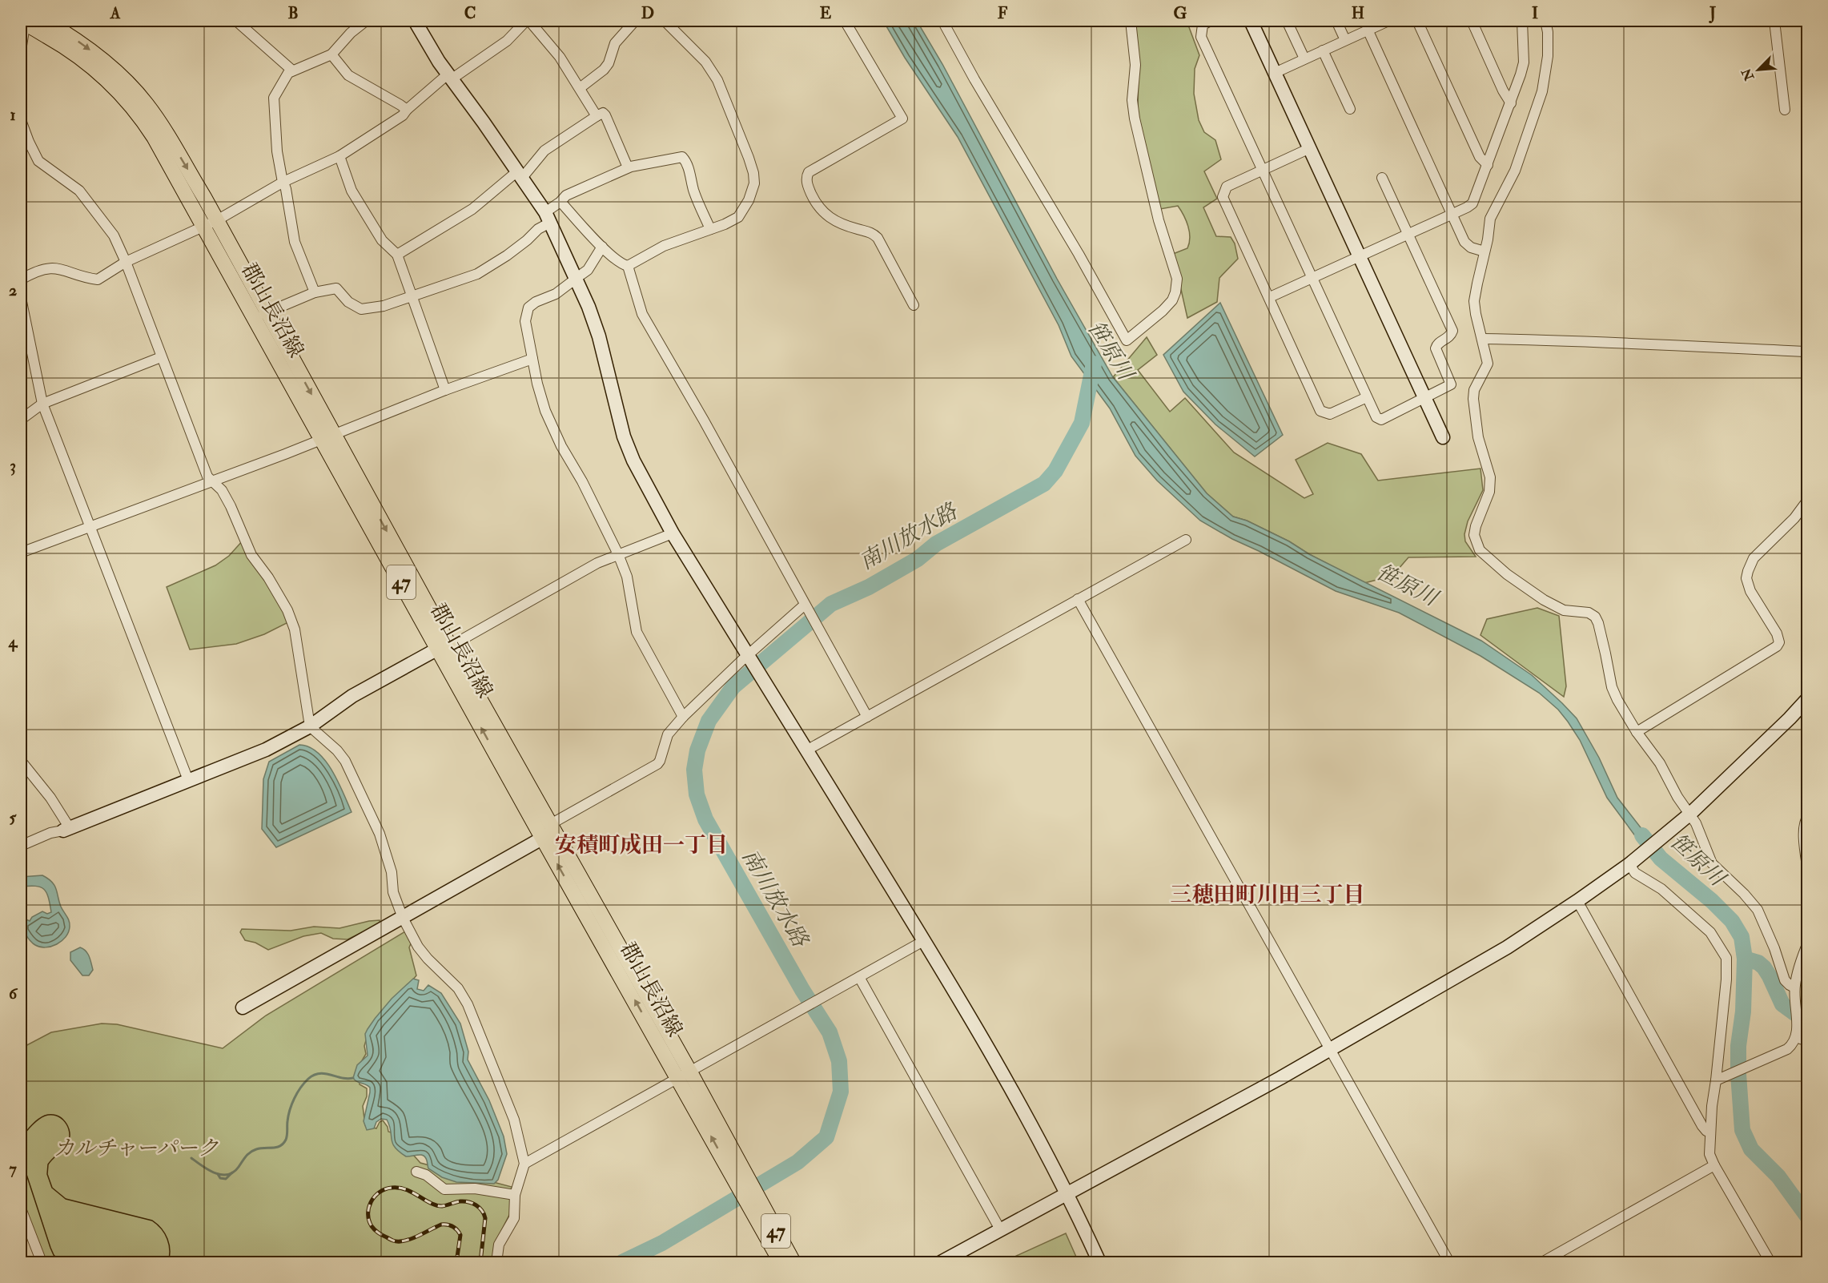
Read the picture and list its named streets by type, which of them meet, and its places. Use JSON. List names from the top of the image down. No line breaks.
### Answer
{"streets":{"main road":["郡山長沼線","47"]},"districts":["安積町成田一丁目","三穂田町川田三丁目"],"water":["笹原川","南川放水路"],"parks":["カルチャーパーク"],"north":"bottom left","grid":{"columns":["A","B","C","D","E","F","G","H","I","J"],"rows":["1","2","3","4","5","6","7"]}}
